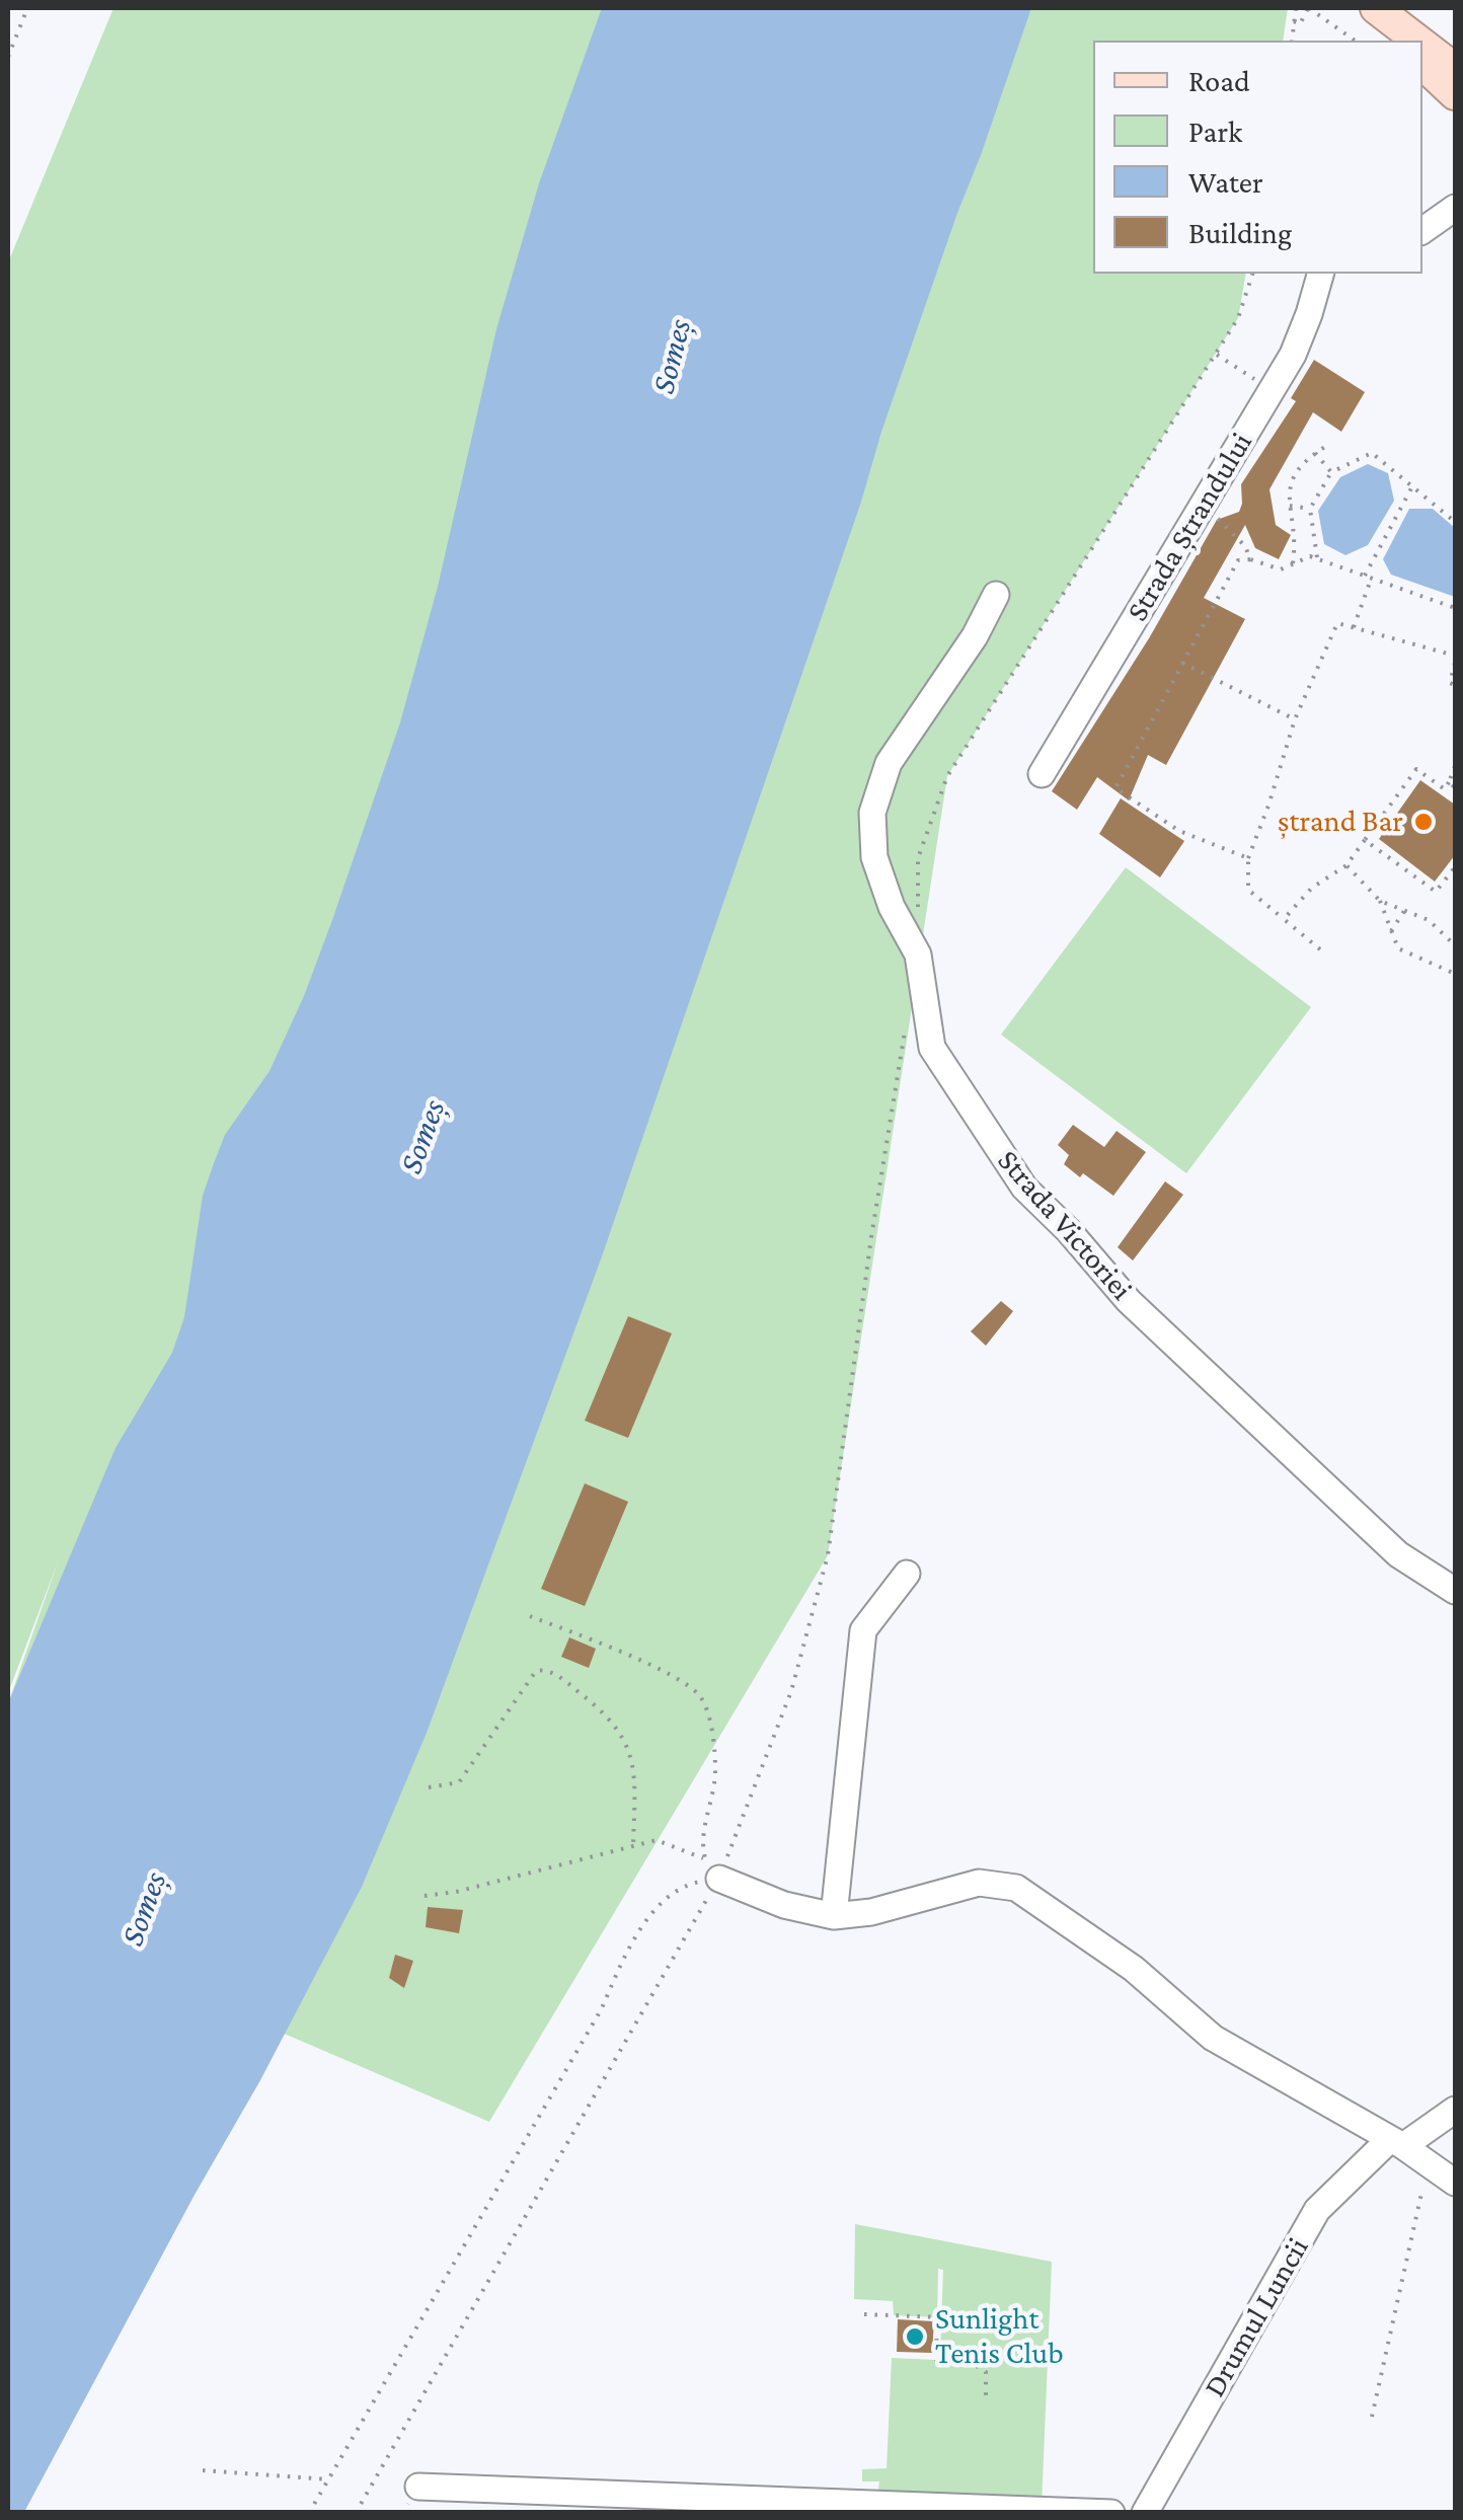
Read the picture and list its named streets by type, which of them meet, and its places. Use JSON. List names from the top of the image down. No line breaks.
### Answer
{"streets":{"street":["Strada Ștrandului","Strada Victoriei","Drumul Luncii"]},"water":["Someș"],"places":["ștrand Bar","Sunlight Tenis Club"],"legend":["Road","Park","Water","Building"]}
